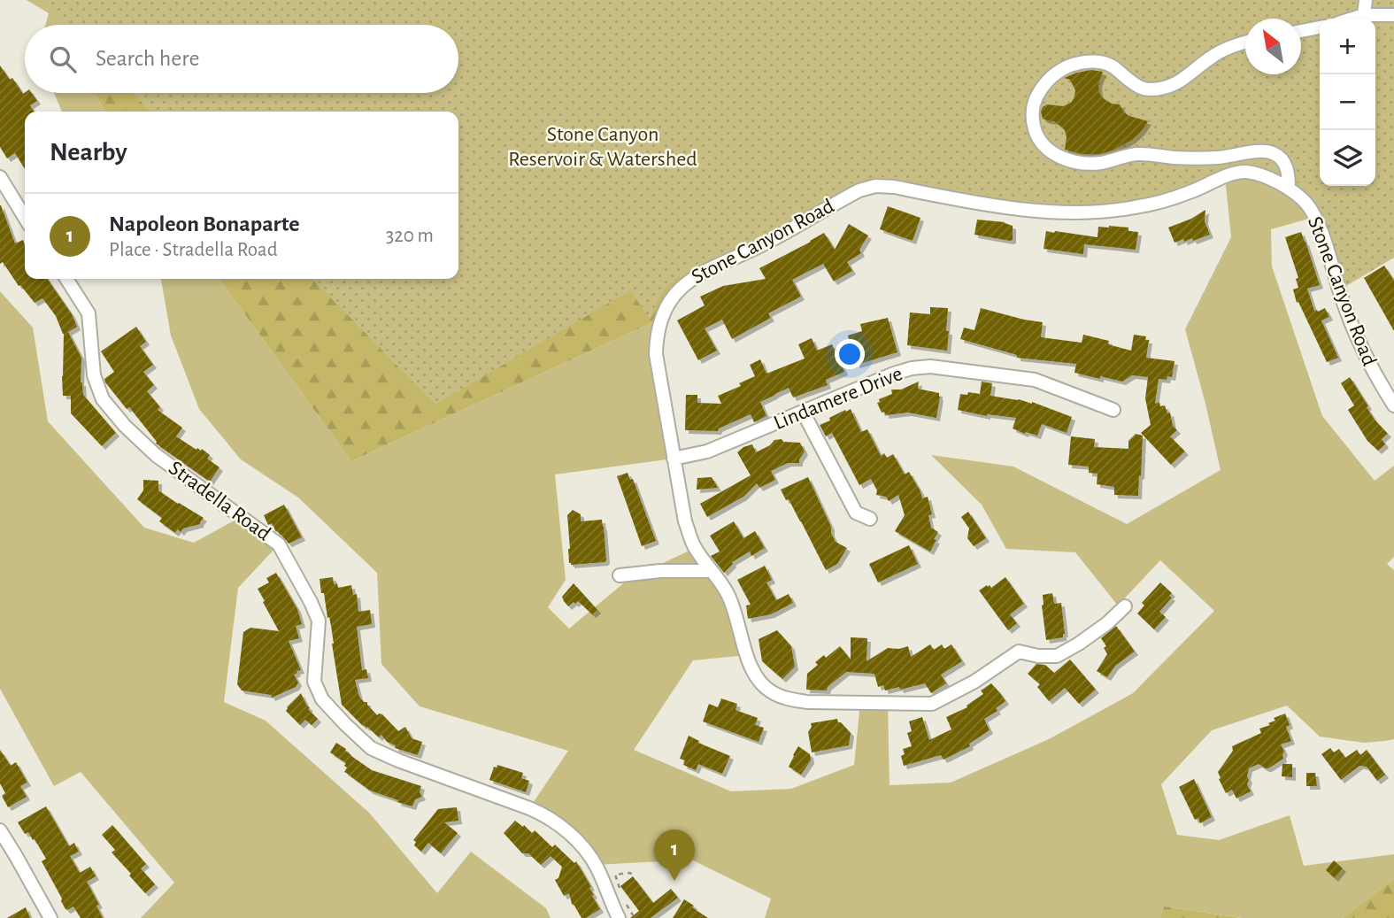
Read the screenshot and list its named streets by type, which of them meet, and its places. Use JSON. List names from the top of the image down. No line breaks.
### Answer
{"streets":{"street":["Stone Canyon Road","Lindamere Drive","Stradella Road"]},"crossings":[["Stone Canyon Road","Lindamere Drive"]],"parks":["Stone Canyon Reservoir & Watershed"],"north":"top left","page":{"map_buttons":["+","−"],"search":"Search here","heading":"Nearby","list":[{"mark":"1","name":"Napoleon Bonaparte","note":"Place · Stradella Road","value":"320 m"}],"pins":"1"}}
